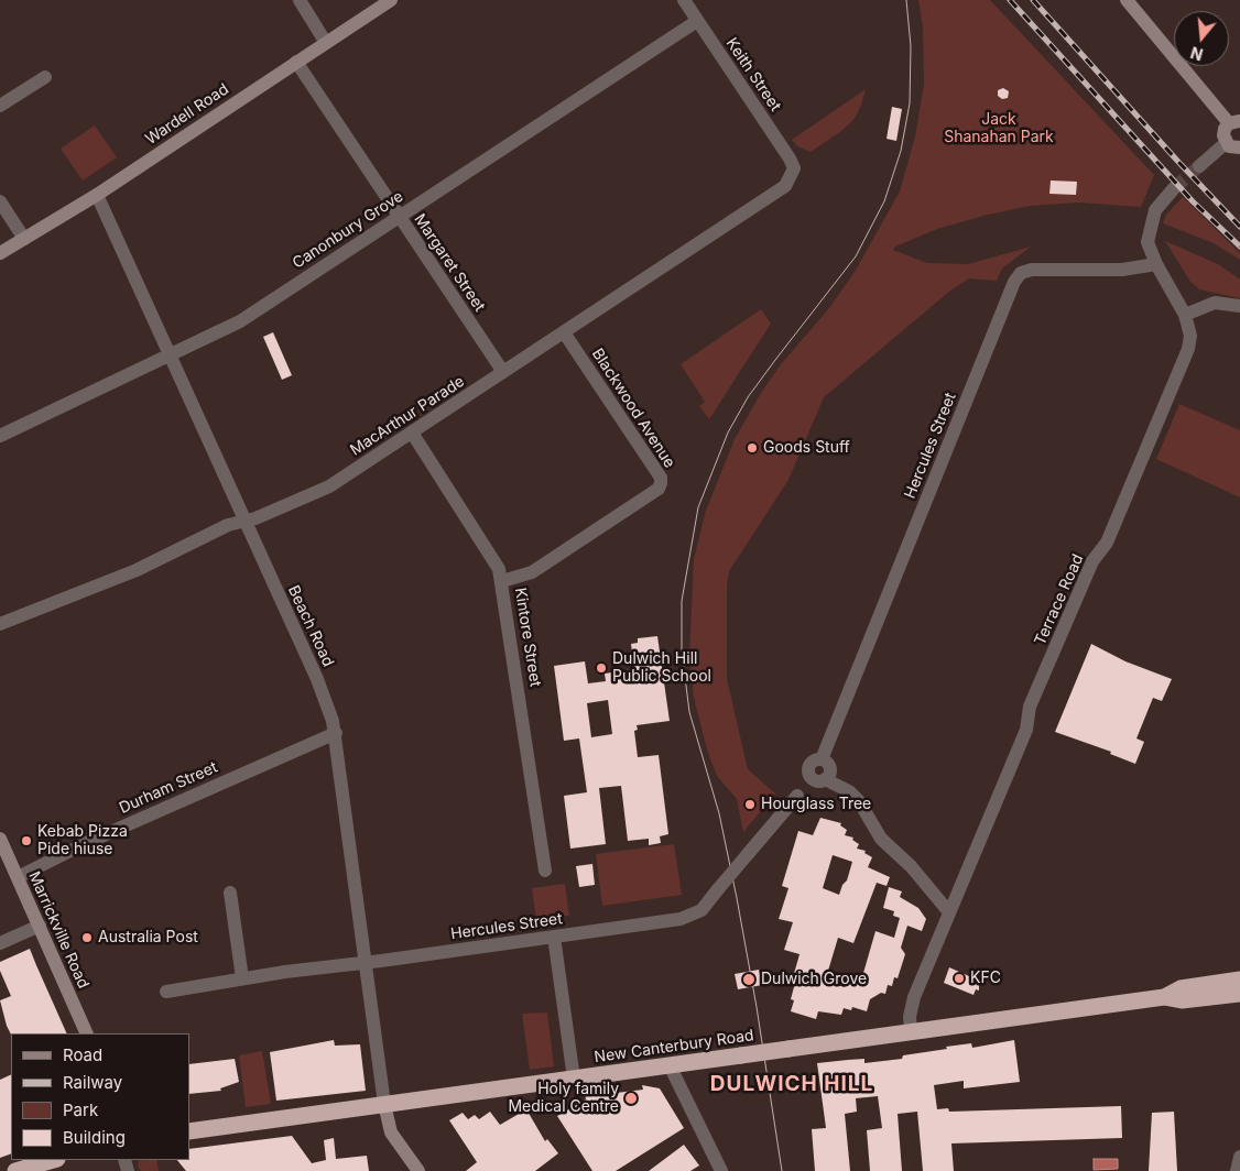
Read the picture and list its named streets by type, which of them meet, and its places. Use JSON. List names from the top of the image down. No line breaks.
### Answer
{"streets":{"highway":["New Canterbury Road"],"main road":["Wardell Road","Marrickville Road"],"street":["Keith Street","Canonbury Grove","Margaret Street","Blackwood Avenue","MacArthur Parade","Hercules Street","Terrace Road","Beach Road","Kintore Street","Durham Street"]},"crossings":[["Keith Street","Canonbury Grove"],["Keith Street","MacArthur Parade"],["Wardell Road","Margaret Street"],["Wardell Road","Beach Road"],["Canonbury Grove","Margaret Street"],["Canonbury Grove","Beach Road"],["Margaret Street","MacArthur Parade"],["Blackwood Avenue","MacArthur Parade"],["Blackwood Avenue","Kintore Street"],["MacArthur Parade","Beach Road"],["MacArthur Parade","Kintore Street"],["Hercules Street","Terrace Road"],["Hercules Street","Beach Road"],["Terrace Road","New Canterbury Road"],["Beach Road","Durham Street"],["Beach Road","New Canterbury Road"],["Durham Street","Marrickville Road"]],"districts":["DULWICH HILL"],"parks":["Jack Shanahan Park"],"places":["Goods Stuff","Dulwich Hill Public School","Hourglass Tree","Kebab Pizza Pide hiuse","Australia Post","KFC","Dulwich Grove","Holy family Medical Centre"],"legend":["Road","Railway","Park","Building"],"north":"bottom"}
